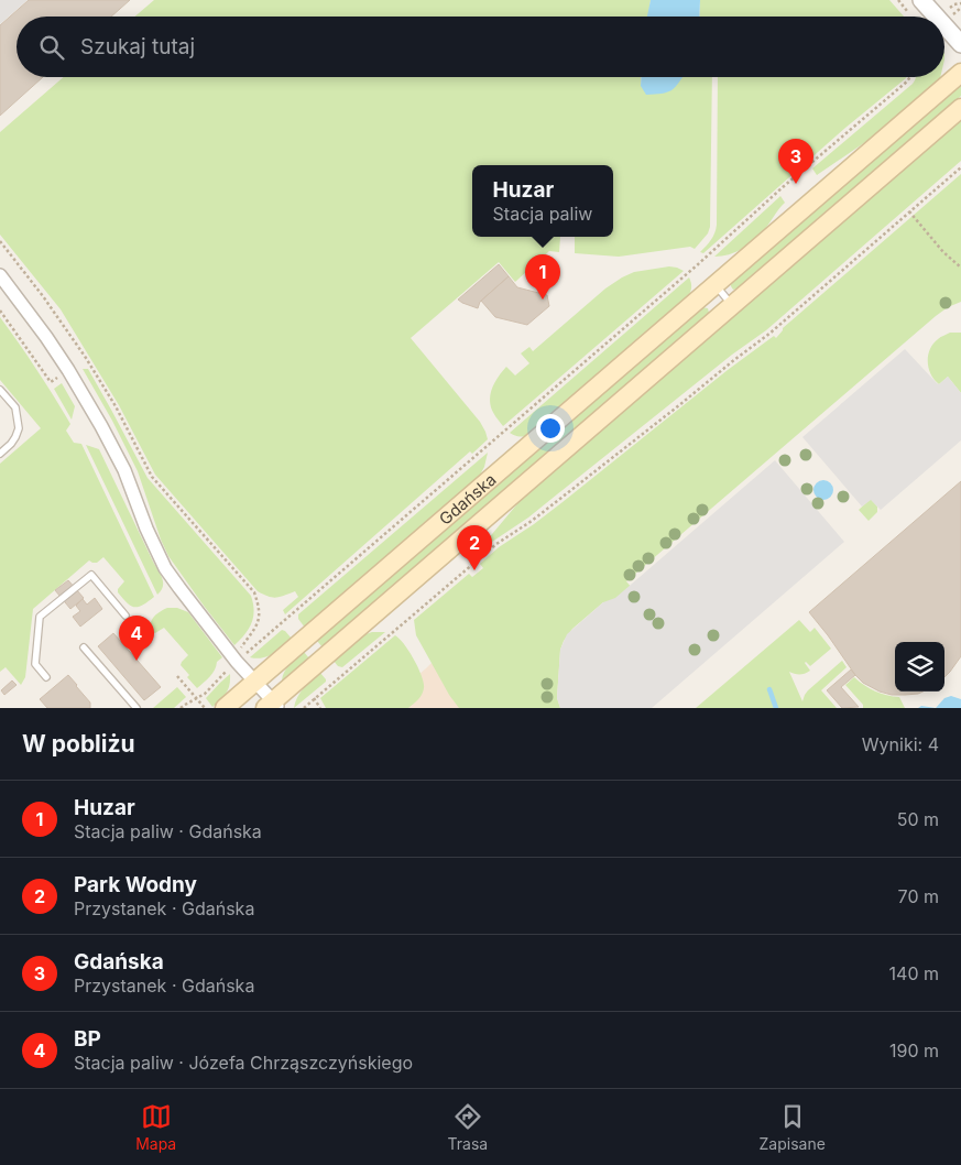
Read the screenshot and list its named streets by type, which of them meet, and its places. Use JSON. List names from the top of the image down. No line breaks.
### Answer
{"streets":{"main road":["Gdańska"]},"page":{"search":"Szukaj tutaj","pins":["3","1","2","4"],"popup":["Huzar","Stacja paliw"],"heading":["W pobliżu","Wyniki: 4"],"list":[{"mark":"1","name":"Huzar","note":"Stacja paliw · Gdańska","value":"50 m"},{"mark":"2","name":"Park Wodny","note":"Przystanek · Gdańska","value":"70 m"},{"mark":"3","name":"Gdańska","note":"Przystanek · Gdańska","value":"140 m"},{"mark":"4","name":"BP","note":"Stacja paliw · Józefa Chrząszczyńskiego","value":"190 m"}],"nav":["Mapa","Trasa","Zapisane"]}}
